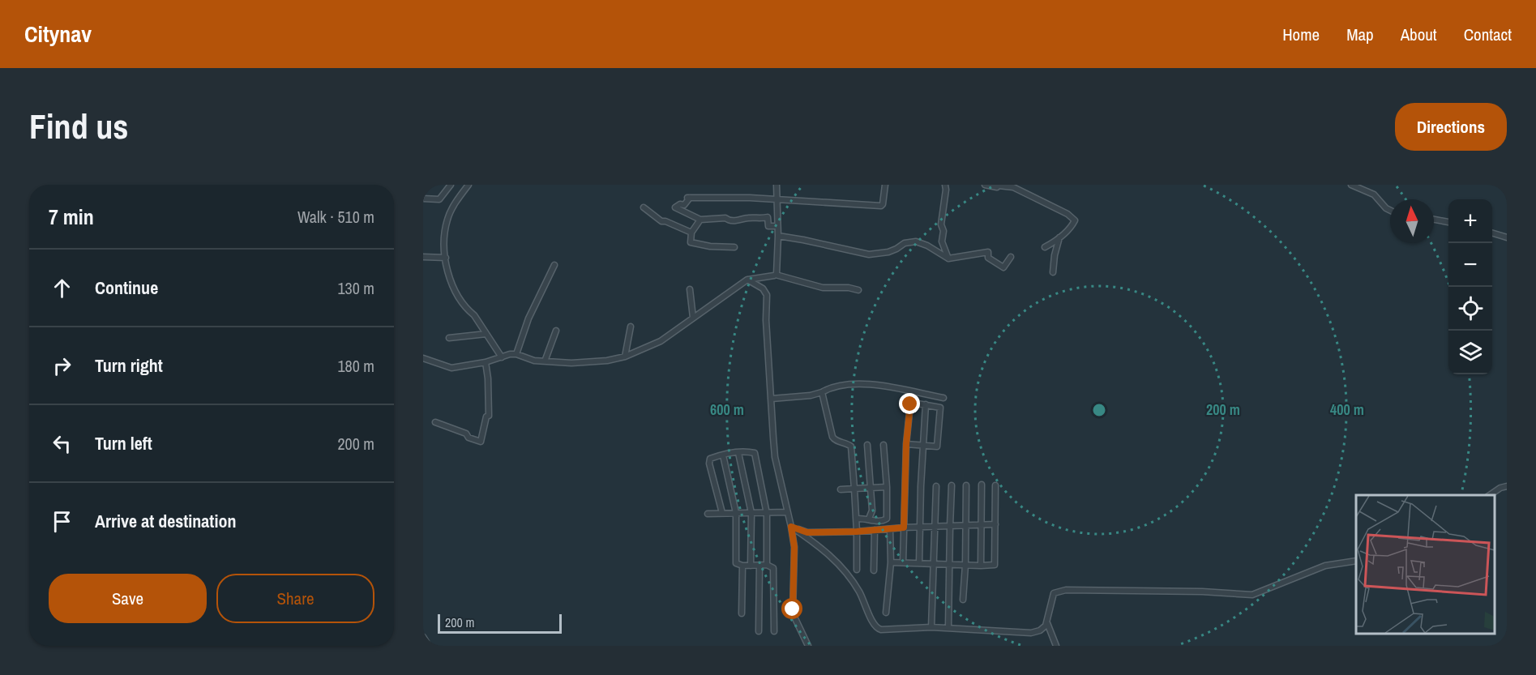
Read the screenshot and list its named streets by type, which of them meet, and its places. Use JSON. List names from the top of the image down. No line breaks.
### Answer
{"scale_bar":"200 m","north":"top","page":{"header":"Citynav","nav":["Home","Map","About","Contact"],"buttons":["Directions",["Save","Share"]],"title":"Find us","heading":["7 min","Walk · 510 m"],"map_buttons":["+","−"],"list":[["Continue","130 m"],["Turn right","180 m"],["Turn left","200 m"],"Arrive at destination"],"scale":"200 m"},"rings":["200 m","400 m","600 m"]}
